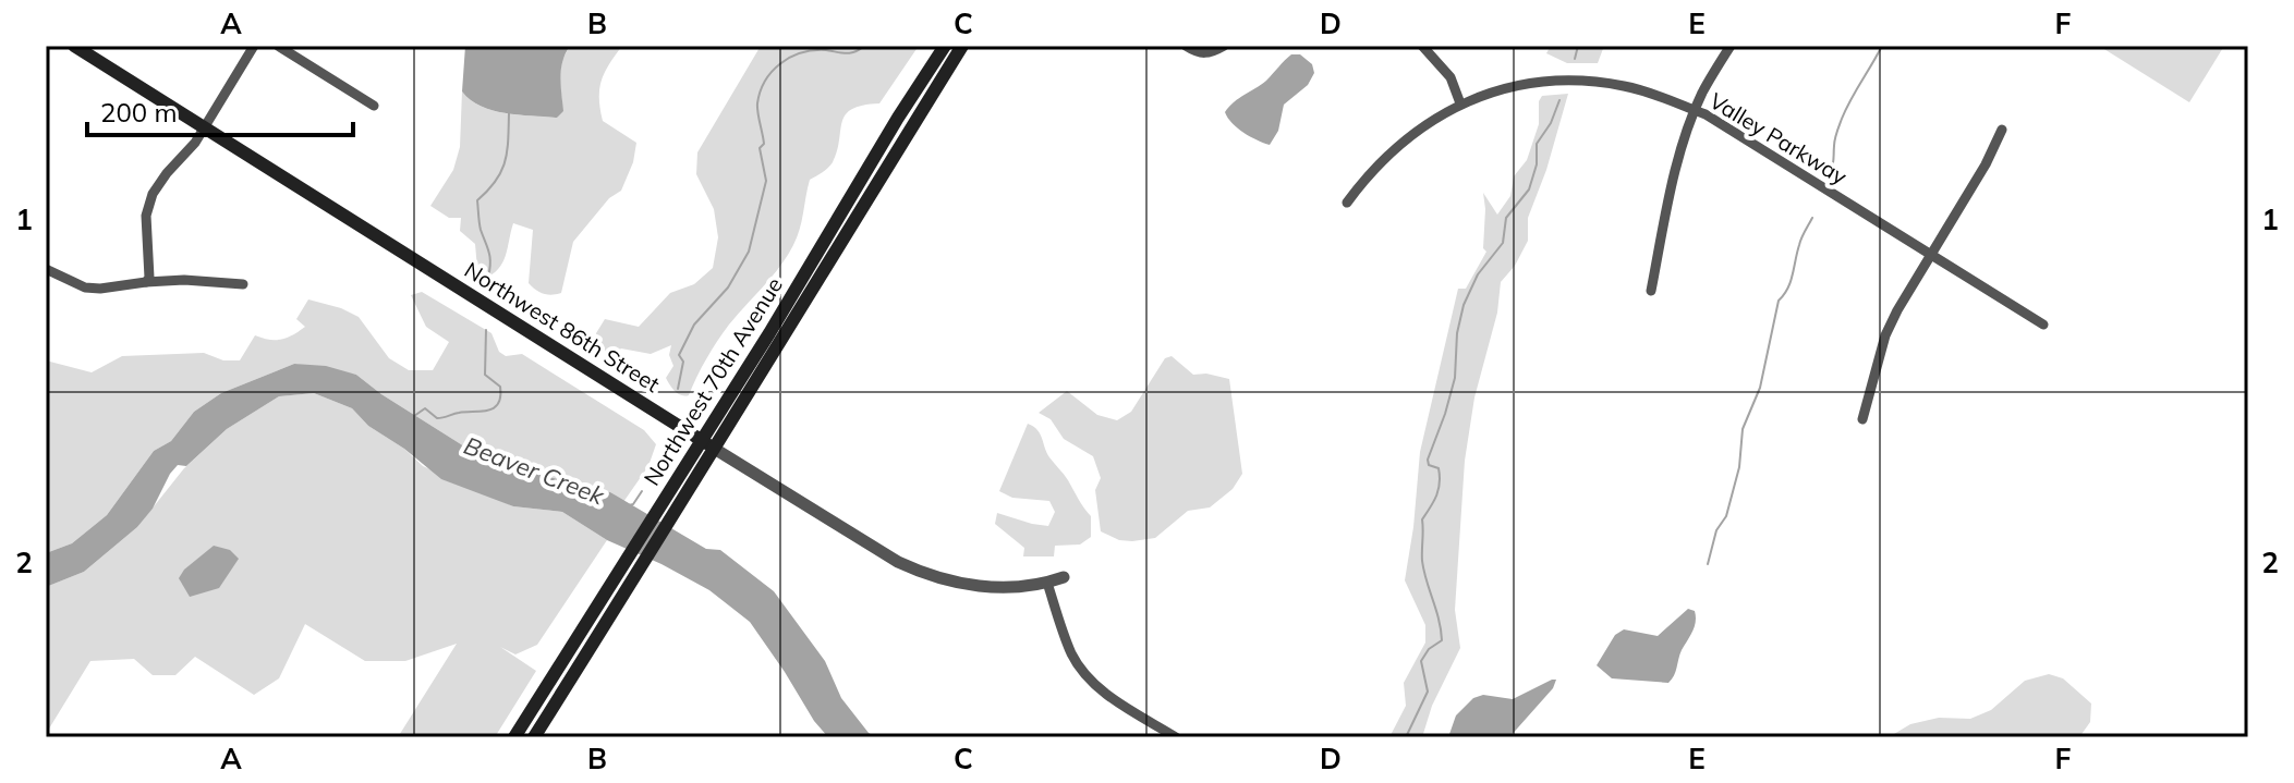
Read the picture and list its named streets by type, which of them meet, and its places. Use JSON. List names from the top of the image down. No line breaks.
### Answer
{"streets":{"main road":["Northwest 86th Street","Northwest 70th Avenue"],"street":["Valley Parkway"]},"crossings":[["Northwest 86th Street","Northwest 70th Avenue"]],"water":["Beaver Creek"],"scale_bar":"200 m","grid":{"columns":["A","B","C","D","E","F"],"rows":["1","2"]}}
